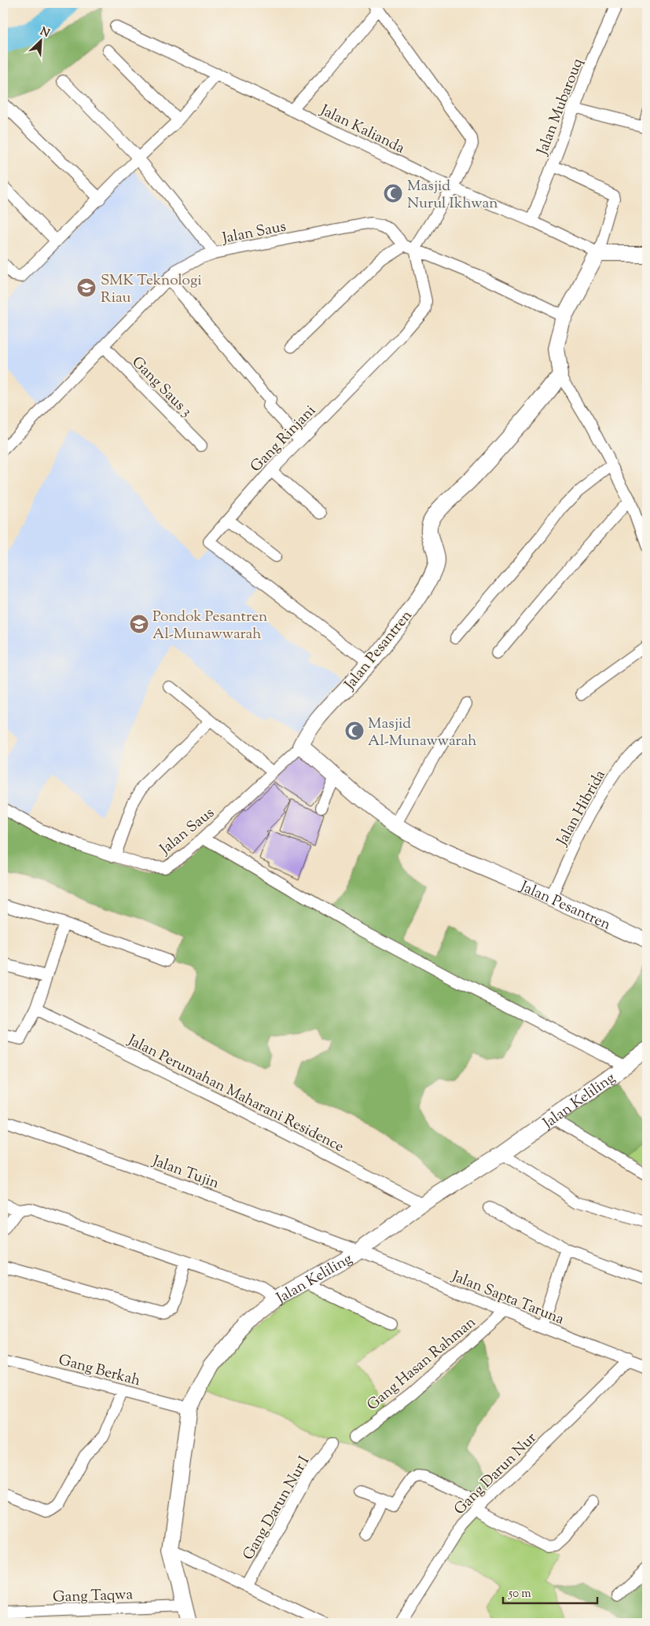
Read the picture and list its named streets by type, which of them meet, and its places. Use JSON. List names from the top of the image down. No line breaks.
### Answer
{"streets":{"street":["Jalan Mubarouq","Jalan Kalianda","Jalan Saus","Gang Saus 3","Gang Rinjani","Jalan Pesantren","Jalan Hibrida","Jalan Perumahan Maharani Residence","Jalan Keliling","Jalan Tujin","Jalan Sapta Taruna","Gang Hasan Rahman","Gang Berkah","Gang Darun Nur","Gang Darun Nur I","Gang Taqwa"]},"crossings":[["Jalan Mubarouq","Jalan Kalianda"],["Jalan Saus","Gang Saus 3"],["Jalan Saus","Gang Rinjani"],["Jalan Saus","Jalan Pesantren"],["Gang Rinjani","Jalan Pesantren"],["Jalan Pesantren","Jalan Hibrida"],["Jalan Perumahan Maharani Residence","Jalan Keliling"],["Jalan Keliling","Jalan Tujin"],["Jalan Keliling","Jalan Sapta Taruna"],["Jalan Keliling","Gang Berkah"],["Jalan Keliling","Gang Taqwa"],["Jalan Tujin","Jalan Sapta Taruna"],["Jalan Sapta Taruna","Gang Hasan Rahman"],["Jalan Sapta Taruna","Gang Darun Nur"]],"places":{"mosque":["Masjid Nurul Ikhwan","Masjid Al-Munawwarah"],"school or university":["SMK Teknologi Riau","Pondok Pesantren Al-Munawwarah"]},"scale_bar":"50 m","north":"top right"}
